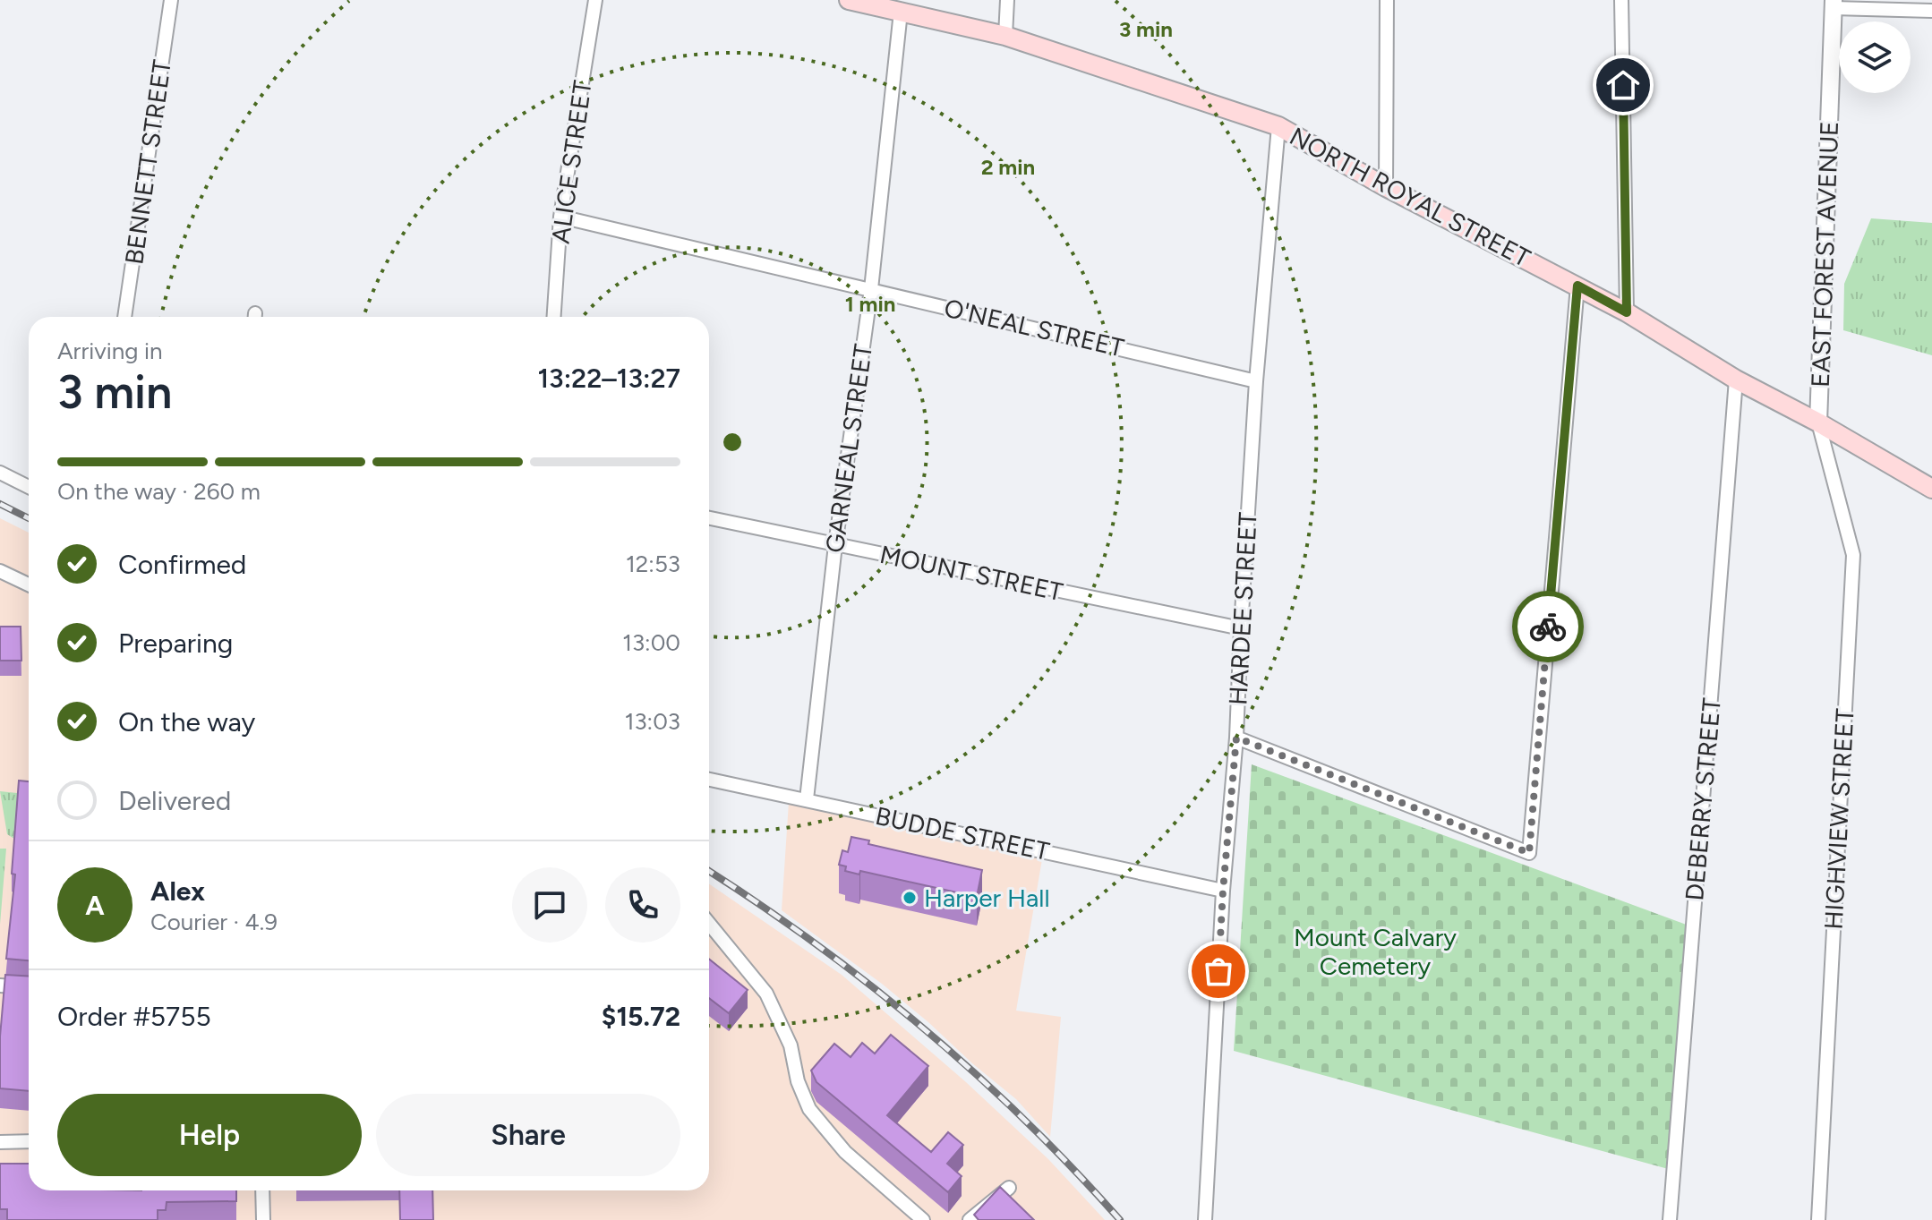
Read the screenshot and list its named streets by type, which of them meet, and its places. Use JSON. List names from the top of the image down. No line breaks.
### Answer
{"streets":{"main road":["NORTH ROYAL STREET"],"street":["BENNETT STREET","ALICE STREET","EAST FOREST AVENUE","O'NEAL STREET","GARNEAL STREET","MOUNT STREET","HARDEE STREET","DEBERRY STREET","HIGHVIEW STREET","BUDDE STREET"]},"crossings":[["ALICE STREET","O'NEAL STREET"],["NORTH ROYAL STREET","EAST FOREST AVENUE"],["NORTH ROYAL STREET","GARNEAL STREET"],["NORTH ROYAL STREET","HARDEE STREET"],["NORTH ROYAL STREET","DEBERRY STREET"],["NORTH ROYAL STREET","HIGHVIEW STREET"],["EAST FOREST AVENUE","HIGHVIEW STREET"],["O'NEAL STREET","GARNEAL STREET"],["O'NEAL STREET","HARDEE STREET"],["GARNEAL STREET","MOUNT STREET"],["GARNEAL STREET","BUDDE STREET"],["MOUNT STREET","HARDEE STREET"],["HARDEE STREET","BUDDE STREET"]],"parks":["Mount Calvary Cemetery"],"places":["Harper Hall"],"page":{"heading":["3 min","Arriving in","13:22–13:27"],"panel":["Alex","Courier · 4.9","Order #5755","$15.72"],"bar":"On the way · 260 m","list":[["Confirmed","12:53"],["Preparing","13:00"],["On the way","13:03"],"Delivered"],"round":"A","buttons":["Help","Share"]},"rings":["3 min","2 min","1 min"]}
